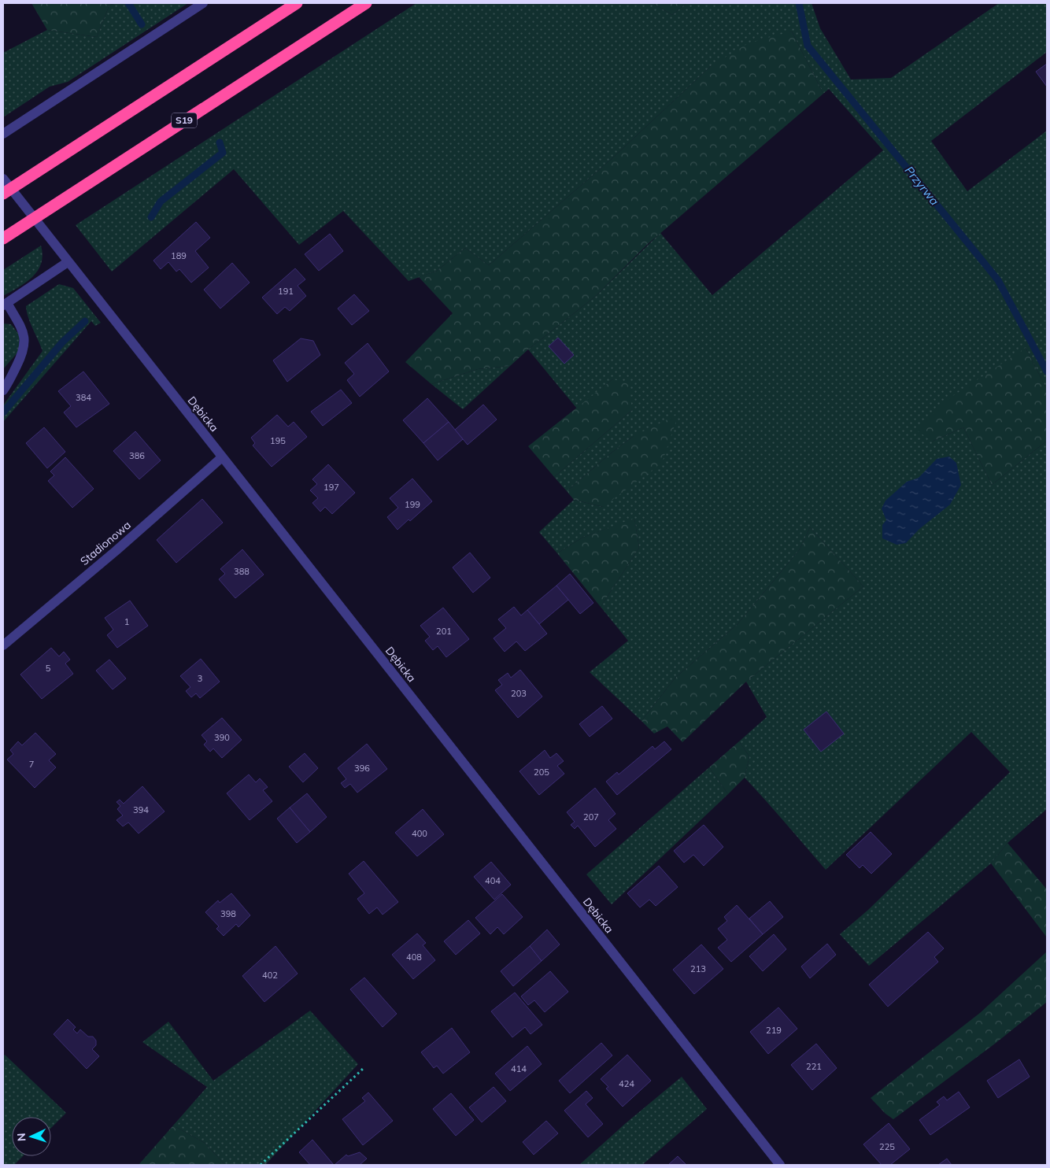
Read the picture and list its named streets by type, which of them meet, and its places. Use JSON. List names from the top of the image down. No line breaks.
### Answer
{"streets":{"highway":["S19"],"street":["Dębicka","Stadionowa"]},"crossings":[["Dębicka","Stadionowa"]],"water":["Przyrwa"],"house_numbers":["189","191","384","195","386","197","199","388","1","201","5","3","203","390","7","396","205","394","207","400","404","398","408","213","402","219","221","414","424","225"],"north":"left"}
